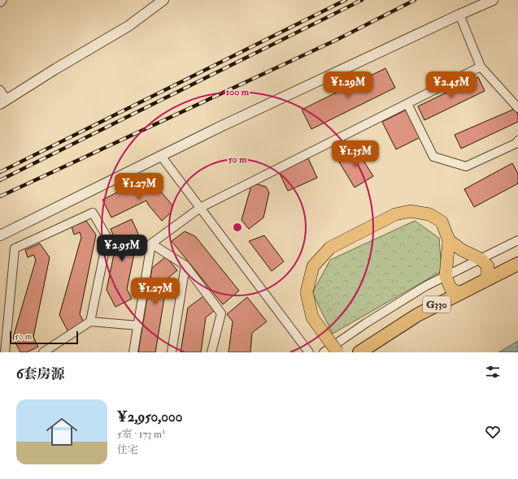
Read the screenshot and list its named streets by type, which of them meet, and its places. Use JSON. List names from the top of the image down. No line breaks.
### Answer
{"streets":{"highway":["G330"]},"scale_bar":"50 m","page":{"price":["¥1.29M","¥2.45M","¥1.35M","¥1.27M","¥2.95M","¥1.27M"],"scale":"50 m","heading":"6套房源","list":[{"name":"¥2,950,000","note":"5室 · 173 m² · 住宅"}]},"rings":["100 m","50 m"]}
